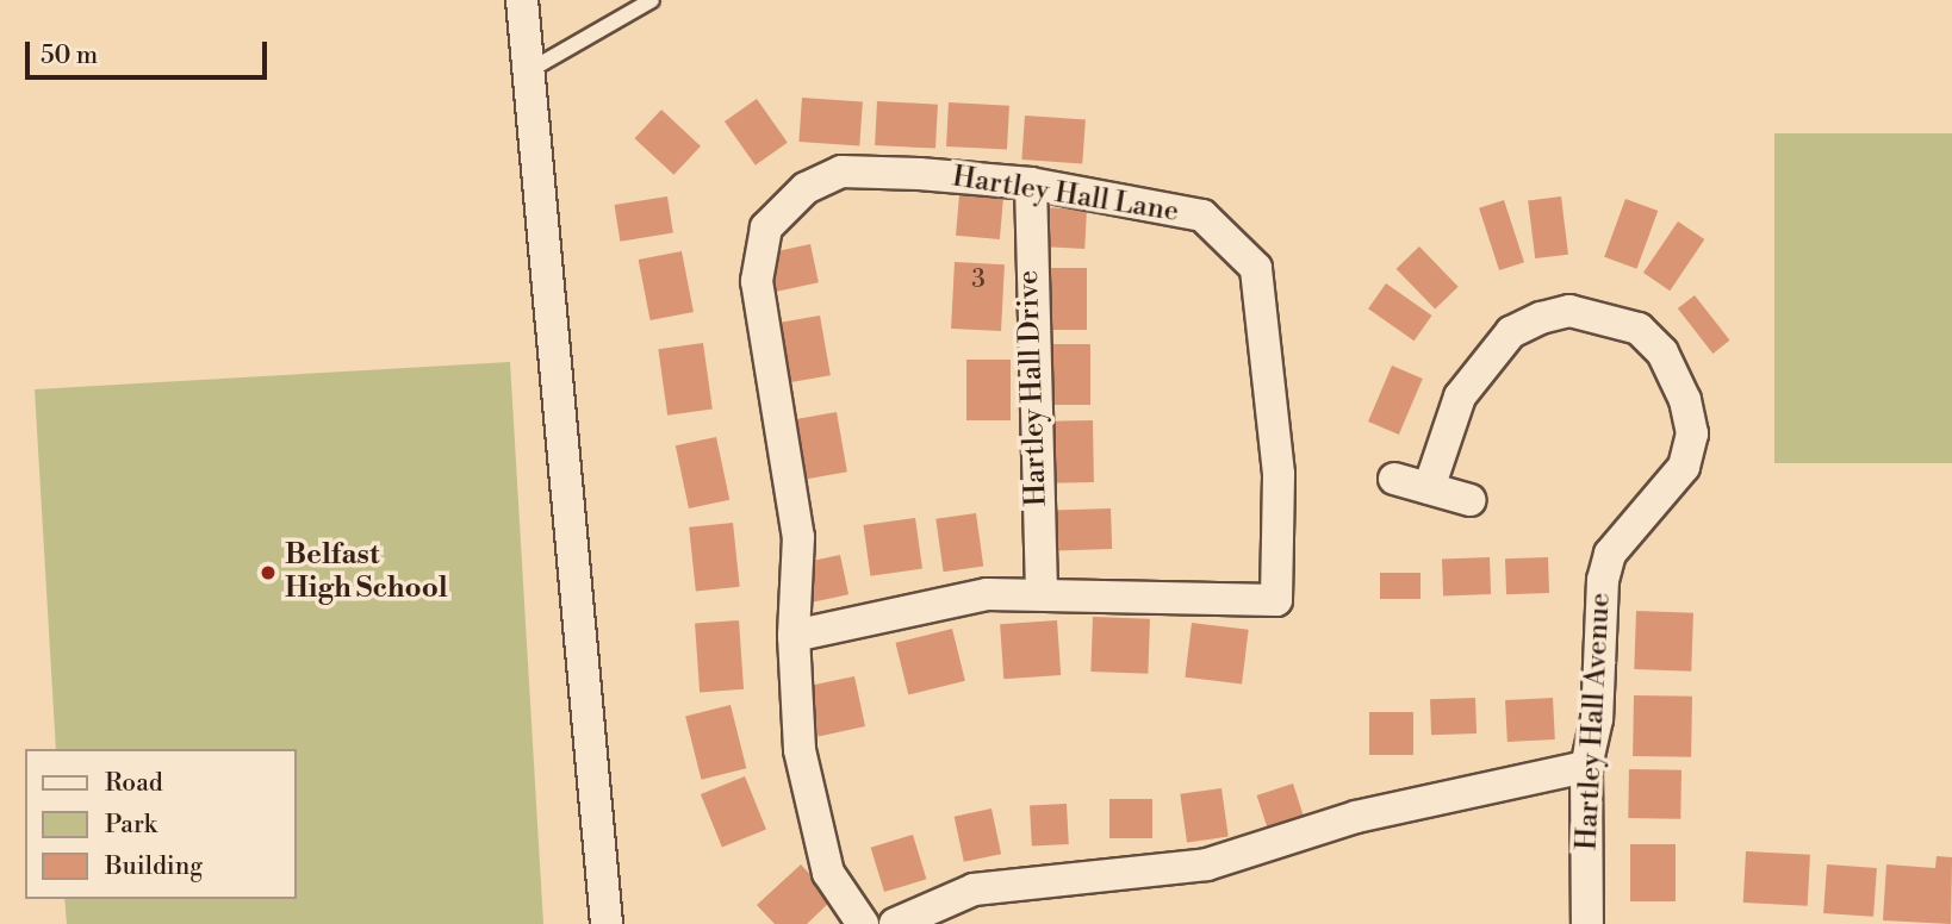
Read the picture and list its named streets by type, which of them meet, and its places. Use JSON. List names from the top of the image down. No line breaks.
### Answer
{"streets":{"street":["Hartley Hall Lane","Hartley Hall Drive","Hartley Hall Avenue"]},"crossings":[["Hartley Hall Lane","Hartley Hall Drive"]],"places":["Belfast High School"],"house_numbers":["3"],"legend":["Road","Park","Building"],"scale_bar":"50 m"}
